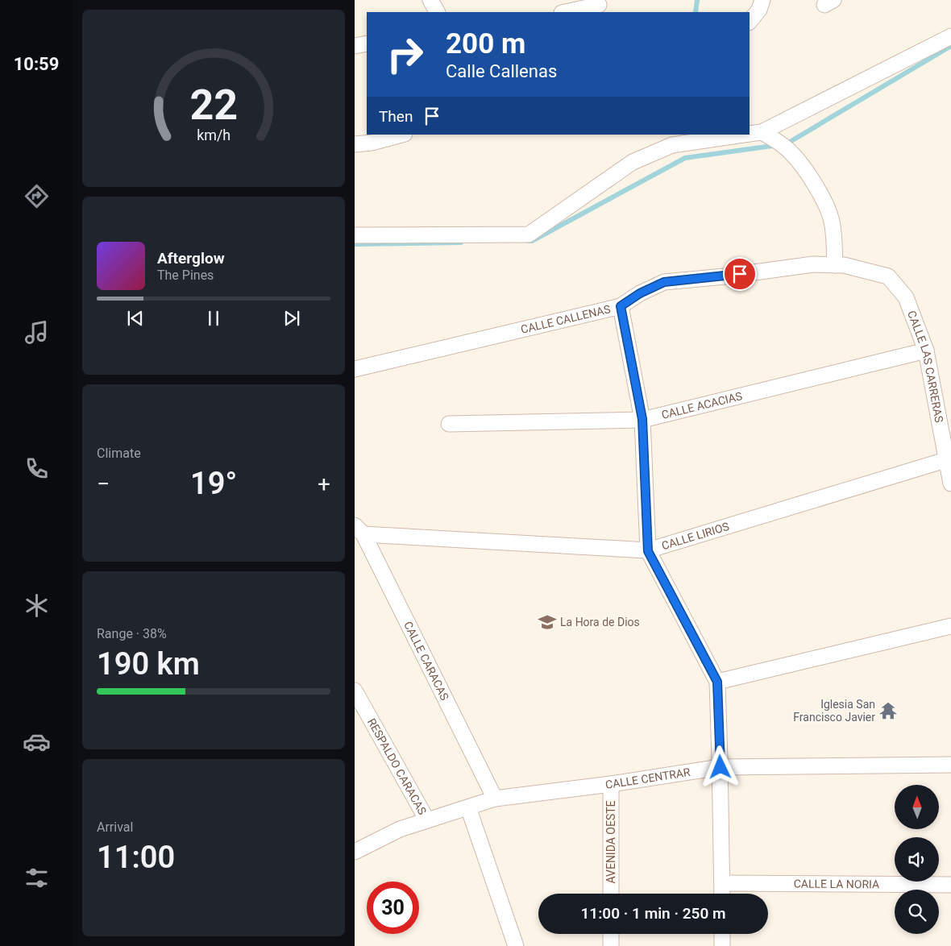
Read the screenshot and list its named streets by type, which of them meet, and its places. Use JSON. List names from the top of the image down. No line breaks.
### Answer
{"streets":{"street":["CALLE CALLENAS","CALLE LAS CARRERAS","CALLE ACACIAS","CALLE LIRIOS","CALLE CARACAS","RESPALDO CARACAS","CALLE CENTRAR","AVENIDA OESTE","CALLE LA NORIA"]},"crossings":[["CALLE CALLENAS","CALLE LAS CARRERAS"],["CALLE LAS CARRERAS","CALLE ACACIAS"],["CALLE LAS CARRERAS","CALLE LIRIOS"],["CALLE LIRIOS","CALLE CARACAS"],["CALLE CARACAS","CALLE CENTRAR"],["RESPALDO CARACAS","CALLE CENTRAR"],["CALLE CENTRAR","AVENIDA OESTE"]],"places":{"school or university":["La Hora de Dios"],"temple":["Iglesia San Francisco Javier"]},"north":"top","page":{"tabs":"10:59","turn":["200 m","Calle Callenas"],"then":"Then","song":["Afterglow","The Pines"],"tile":["Climate",["Range · 38%","190 km"],["Arrival","11:00"]],"heat":["−","19°","+"],"limit":"30","trip":"11:00 · 1 min · 250 m","gauge":["22","km/h"]}}
